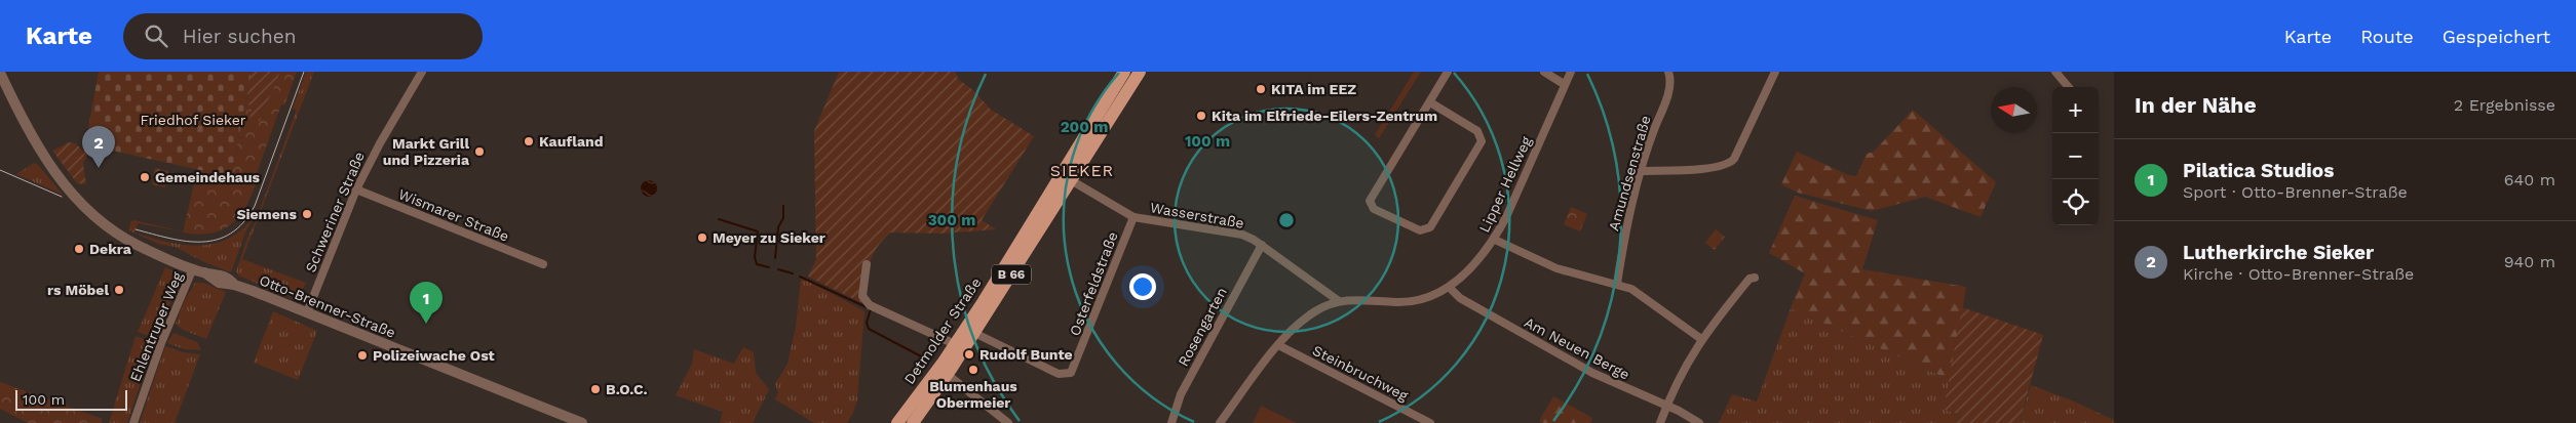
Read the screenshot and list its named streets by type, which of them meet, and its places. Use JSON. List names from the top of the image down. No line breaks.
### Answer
{"streets":{"main road":["B 66","Detmolder Straße"],"street":["Amundsenstraße","Lipper Hellweg","Schweriner Straße","Wismarer Straße","Wasserstraße","Osterfeldstraße","Otto-Brenner-Straße","Ehlentruper Weg","Rosengarten","Am Neuen Berge","Steinbruchweg"]},"crossings":[["Lipper Hellweg","Wasserstraße"],["Lipper Hellweg","Am Neuen Berge"],["Lipper Hellweg","Steinbruchweg"],["Schweriner Straße","Wismarer Straße"],["Schweriner Straße","Otto-Brenner-Straße"],["Wasserstraße","Osterfeldstraße"],["Wasserstraße","Rosengarten"],["Wasserstraße","Detmolder Straße"],["Osterfeldstraße","Detmolder Straße"],["Otto-Brenner-Straße","Ehlentruper Weg"]],"districts":["SIEKER"],"parks":["Friedhof Sieker"],"places":["KITA im EEZ","Kita im Elfriede-Eilers-Zentrum","Kaufland","Markt Grill und Pizzeria","Gemeindehaus","Siemens","Meyer zu Sieker","Dekra","rs Möbel","Rudolf Bunte","Polizeiwache Ost","Blumenhaus Obermeier","B.O.C."],"scale_bar":"100 m","north":"left","page":{"header":"Karte","search":"Hier suchen","nav":["Karte","Route","Gespeichert"],"heading":["In der Nähe","2 Ergebnisse"],"map_buttons":["+","−"],"pins":["2","1"],"list":[{"mark":"1","name":"Pilatica Studios","note":"Sport · Otto-Brenner-Straße","value":"640 m"},{"mark":"2","name":"Lutherkirche Sieker","note":"Kirche · Otto-Brenner-Straße","value":"940 m"}],"scale":"100 m"},"rings":["200 m","100 m","300 m"]}
